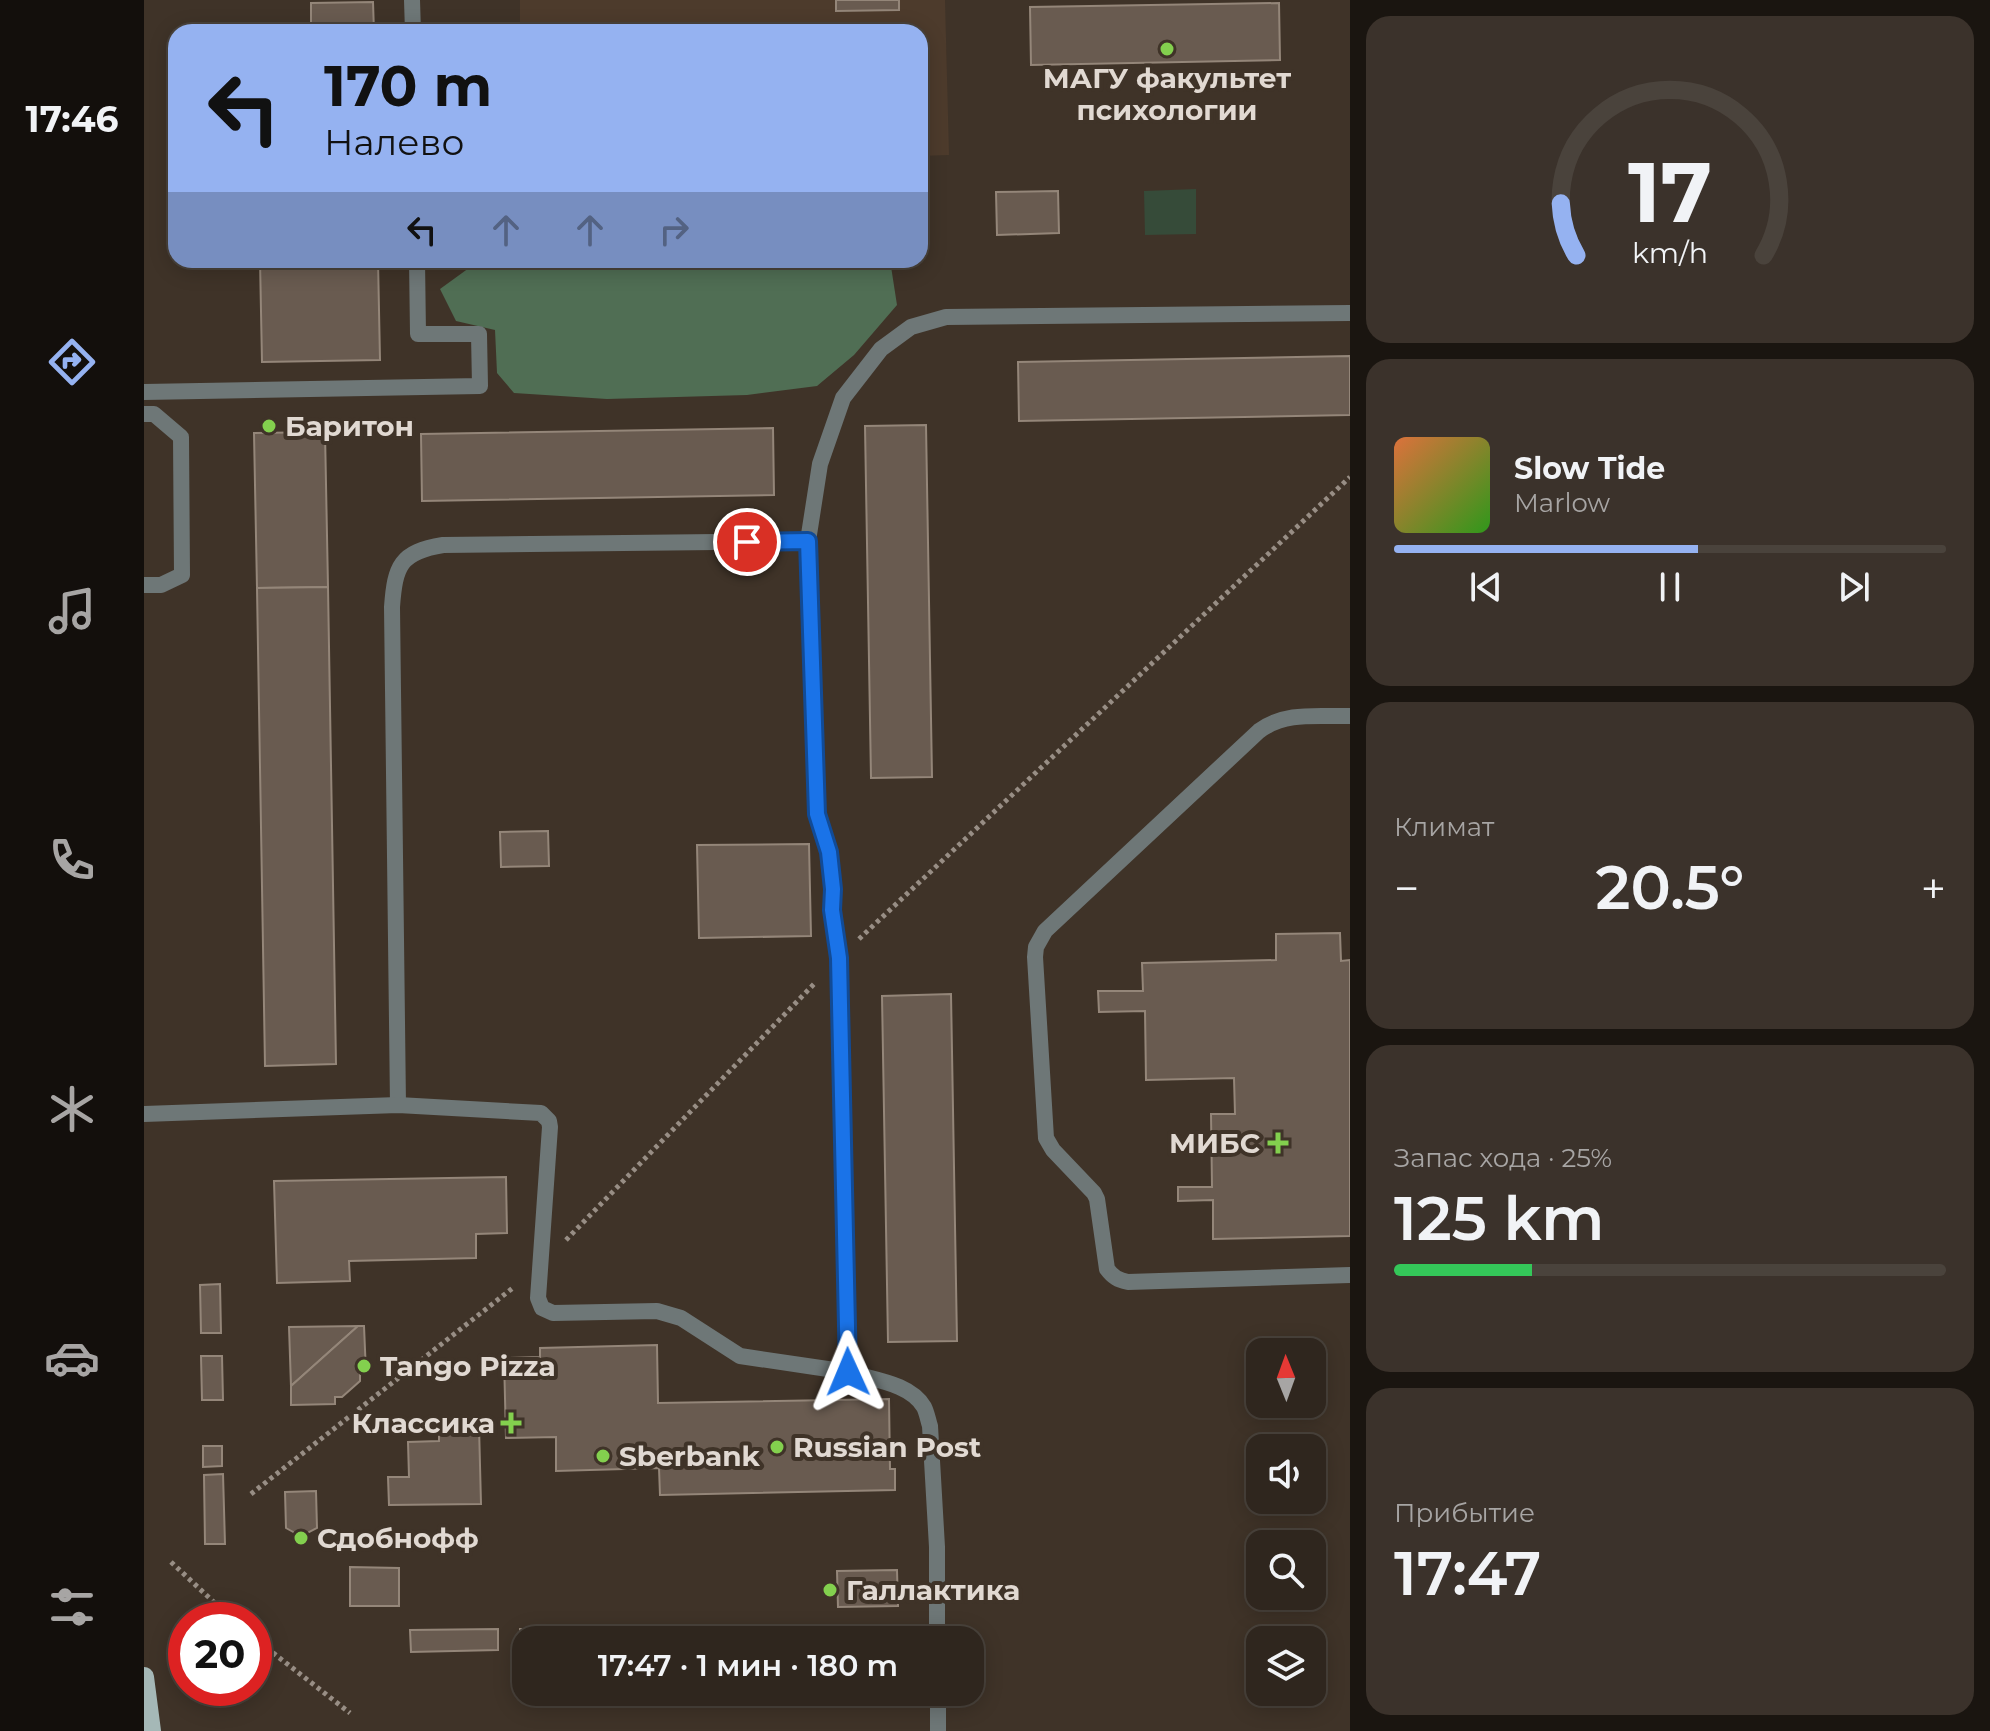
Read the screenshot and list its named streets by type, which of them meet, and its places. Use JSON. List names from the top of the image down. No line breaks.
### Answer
{"places":{"other":["МАГУ факультет психологии","Баритон","Tango Pizza","Russian Post","Sberbank","Сдобнофф","Галлактика"],"health":["МИБС","Классика"]},"north":"top","page":{"tabs":"17:46","turn":["170 m","Налево"],"song":["Slow Tide","Marlow"],"tile":["Климат",["Запас хода · 25%","125 km"],["Прибытие","17:47"]],"heat":["−","20.5°","+"],"limit":"20","trip":"17:47 · 1 мин · 180 m","gauge":["17","km/h"]}}
